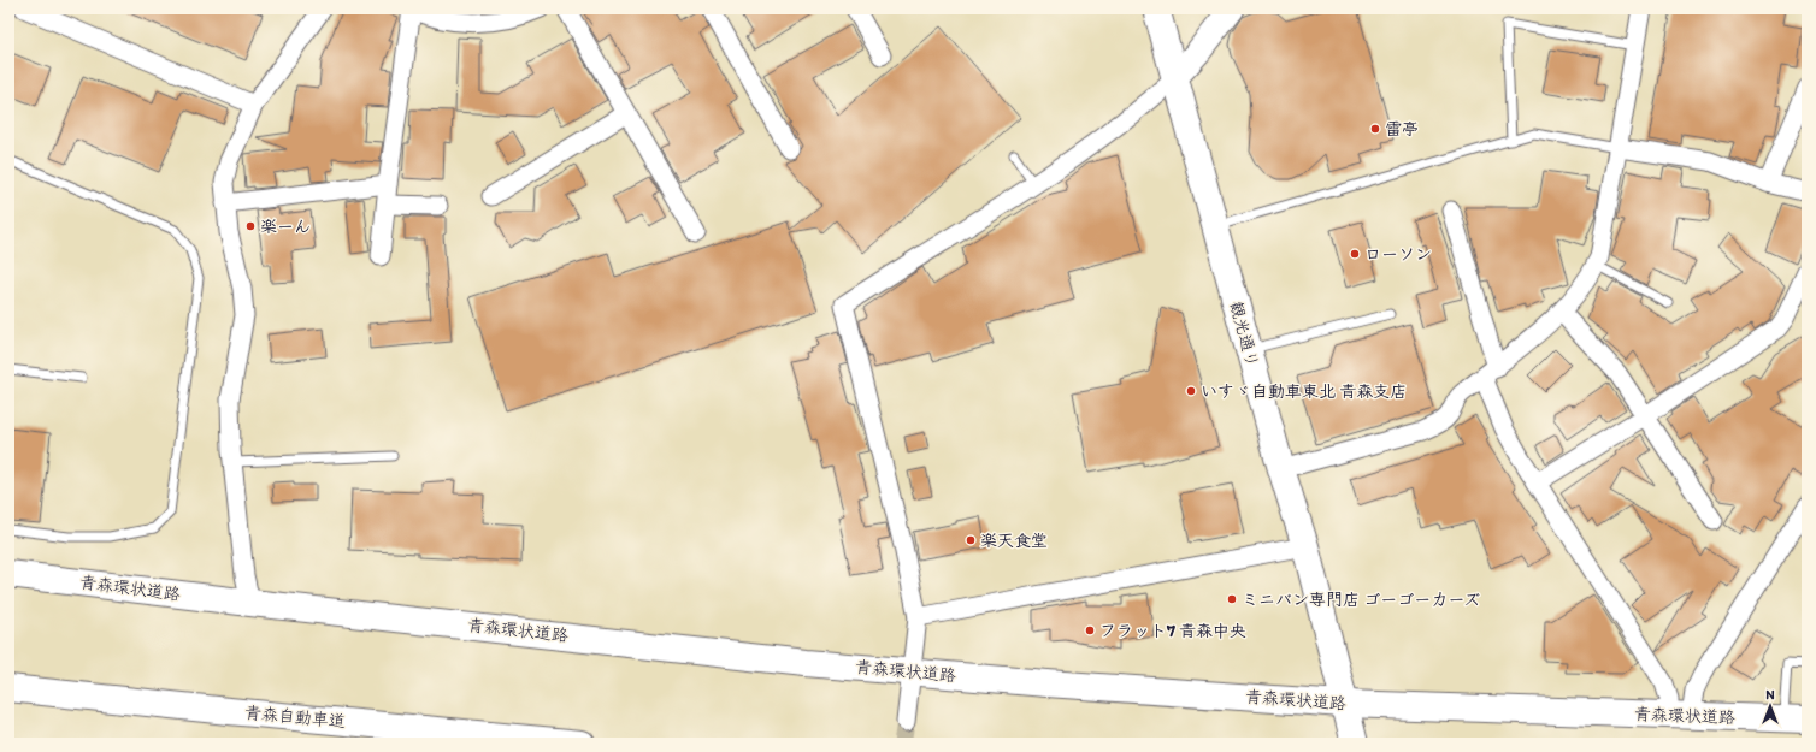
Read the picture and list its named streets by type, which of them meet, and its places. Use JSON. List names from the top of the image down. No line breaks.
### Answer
{"streets":{"highway":["観光通り","青森環状道路","青森自動車道"]},"crossings":[["観光通り","青森環状道路"]],"places":["雷亭","楽ーん","ローソン","いすゞ自動車東北 青森支店","楽天食堂","ミニバン専門店 ゴーゴーカーズ","フラット7 青森中央"],"north":"top"}
